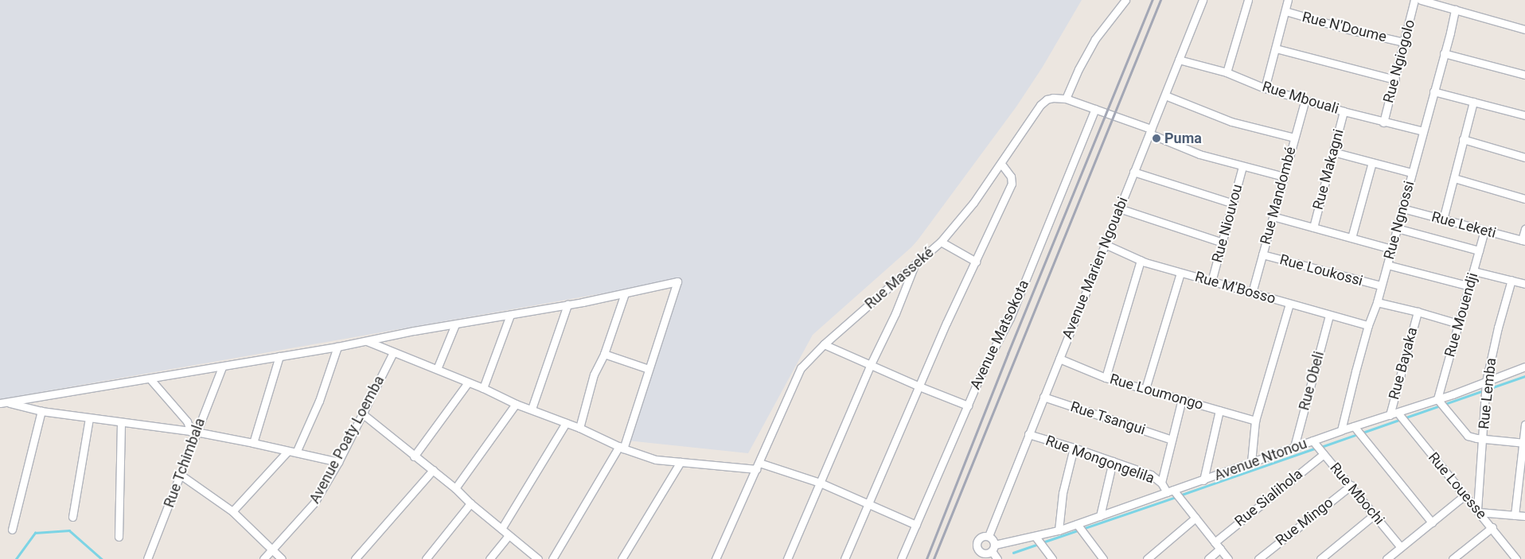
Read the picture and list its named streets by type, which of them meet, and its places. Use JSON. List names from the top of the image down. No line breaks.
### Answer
{"streets":{"street":["Rue N'Doume","Rue Ngiogolo","Rue Mbouali","Rue Makagni","Rue Mandombé","Rue Ngnossi","Rue Niouvou","Rue Leketi","Avenue Marien Ngouabi","Rue Loukossi","Rue Masseké","Rue M'Bosso","Rue Mouendji","Avenue Matsokota","Rue Bayaka","Rue Obeli","Rue Loumongo","Rue Lemba","Rue Tsangui","Avenue Poaty Loemba","Rue Mongongelila","Avenue Ntonou","Rue Tchimbala","Rue Louesse","Rue Mbochi","Rue Sialihola","Rue Mingo"]},"crossings":[["Rue N'Doume","Rue Ngiogolo"],["Rue Ngiogolo","Rue Mbouali"],["Rue Mbouali","Rue Makagni"],["Rue Mbouali","Rue Mandombé"],["Rue Mbouali","Rue Ngnossi"],["Rue Mbouali","Avenue Marien Ngouabi"],["Rue Mandombé","Rue Loukossi"],["Rue Mandombé","Rue Masseké"],["Rue Mandombé","Rue M'Bosso"],["Rue Ngnossi","Rue Leketi"],["Rue Ngnossi","Rue Loukossi"],["Rue Ngnossi","Rue M'Bosso"],["Rue Ngnossi","Avenue Ntonou"],["Rue Niouvou","Rue Masseké"],["Rue Niouvou","Rue M'Bosso"],["Rue Leketi","Rue Mouendji"],["Avenue Marien Ngouabi","Rue Masseké"],["Avenue Marien Ngouabi","Rue M'Bosso"],["Avenue Marien Ngouabi","Rue Loumongo"],["Avenue Marien Ngouabi","Rue Tsangui"],["Avenue Marien Ngouabi","Rue Mongongelila"],["Avenue Marien Ngouabi","Avenue Ntonou"],["Rue Masseké","Avenue Matsokota"],["Rue M'Bosso","Rue Obeli"],["Rue Mouendji","Avenue Ntonou"],["Rue Bayaka","Avenue Ntonou"],["Rue Obeli","Avenue Ntonou"],["Rue Lemba","Avenue Ntonou"],["Rue Lemba","Rue Louesse"],["Rue Mongongelila","Avenue Ntonou"],["Rue Mongongelila","Rue Sialihola"],["Avenue Ntonou","Rue Louesse"],["Avenue Ntonou","Rue Mbochi"],["Rue Mbochi","Rue Sialihola"],["Rue Mbochi","Rue Mingo"]],"places":["Puma"]}
